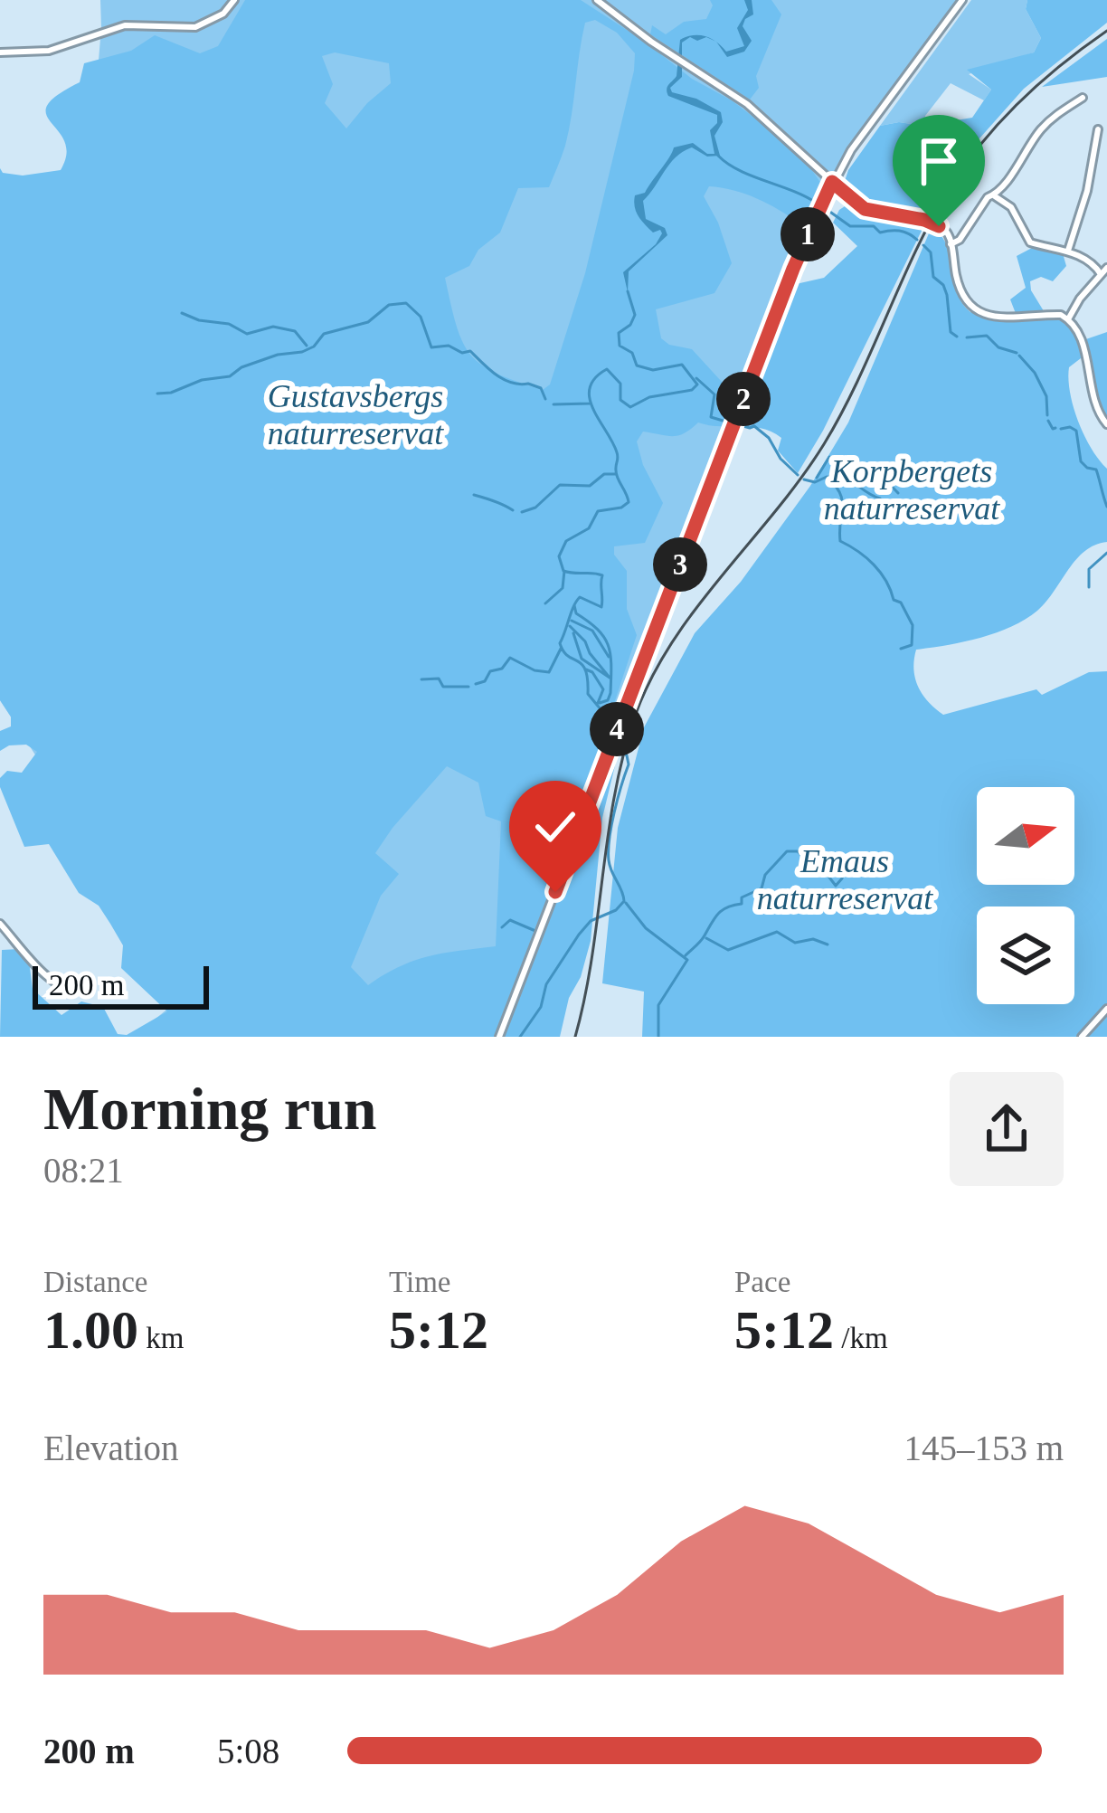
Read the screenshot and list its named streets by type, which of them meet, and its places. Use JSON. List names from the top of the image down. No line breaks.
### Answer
{"parks":["Gustavsbergs naturreservat","Korpbergets naturreservat","Emaus naturreservat"],"scale_bar":"200 m","north":"right","page":{"pins":["1","2","3","4"],"scale":"200 m","heading":["Morning run","08:21"],"stats":[["Distance","1.00 km"],["Time","5:12"],["Pace","5:12 /km"]],"chart":["Elevation","145–153 m"],"list":[{"name":"200 m","note":"5:08"}]}}
